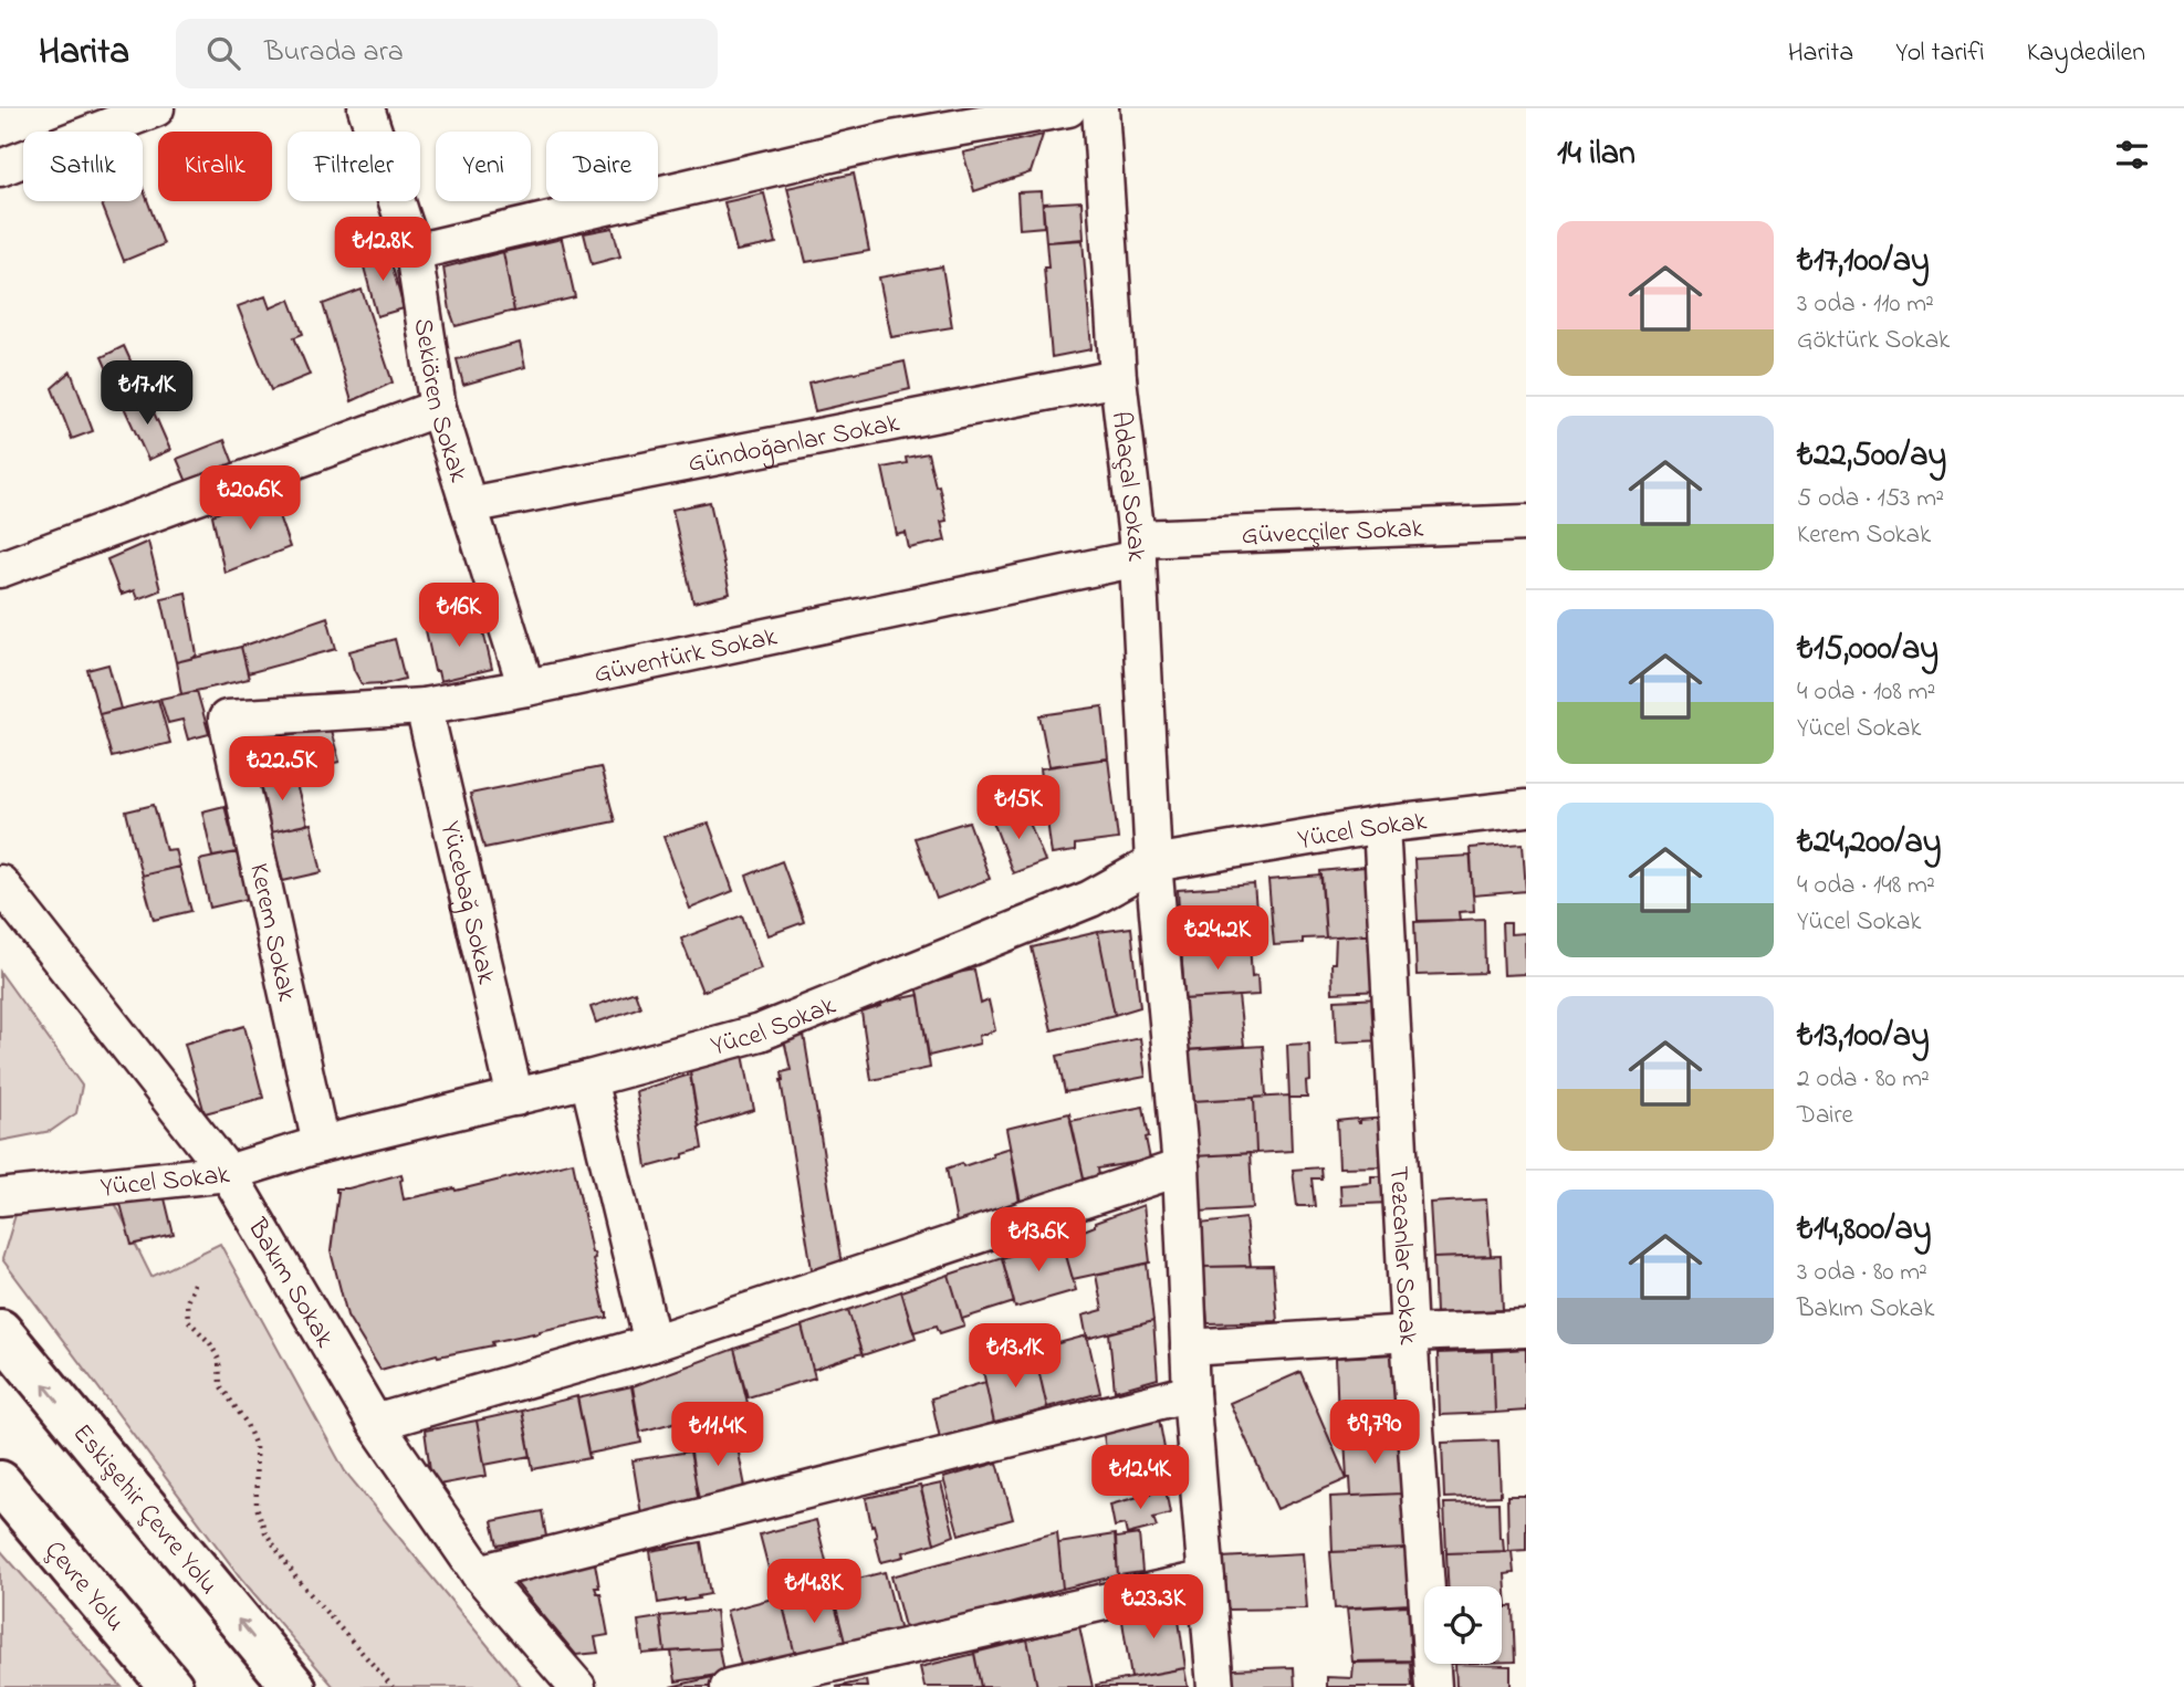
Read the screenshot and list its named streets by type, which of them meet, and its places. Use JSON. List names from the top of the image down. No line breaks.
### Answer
{"streets":{"highway":["Eskişehir Çevre Yolu","Çevre Yolu"],"street":["Sekiören Sokak","Gündoğanlar Sokak","Adaçal Sokak","Güvecçiler Sokak","Güventürk Sokak","Yücel Sokak","Yücebağ Sokak","Kerem Sokak","Tezcanlar Sokak","Bakım Sokak"]},"crossings":[["Sekiören Sokak","Gündoğanlar Sokak"],["Sekiören Sokak","Güventürk Sokak"],["Gündoğanlar Sokak","Adaçal Sokak"],["Adaçal Sokak","Güvecçiler Sokak"],["Adaçal Sokak","Güventürk Sokak"],["Adaçal Sokak","Yücel Sokak"],["Güvecçiler Sokak","Güventürk Sokak"],["Güventürk Sokak","Yücebağ Sokak"],["Güventürk Sokak","Kerem Sokak"],["Yücel Sokak","Yücebağ Sokak"],["Yücel Sokak","Kerem Sokak"],["Yücel Sokak","Tezcanlar Sokak"],["Yücel Sokak","Bakım Sokak"]],"one_way":["Eskişehir Çevre Yolu"],"page":{"header":"Harita","search":"Burada ara","nav":["Harita","Yol tarifi","Kaydedilen"],"heading":"14 ilan","chip":["Satılık","Kiralık","Filtreler","Yeni","Daire"],"list":[{"name":"₺17,100/ay","note":"3 oda · 110 m² · Göktürk Sokak"},{"name":"₺22,500/ay","note":"5 oda · 153 m² · Kerem Sokak"},{"name":"₺15,000/ay","note":"4 oda · 108 m² · Yücel Sokak"},{"name":"₺24,200/ay","note":"4 oda · 148 m² · Yücel Sokak"},{"name":"₺13,100/ay","note":"2 oda · 80 m² · Daire"},{"name":"₺14,800/ay","note":"3 oda · 80 m² · Bakım Sokak"}],"price":["₺12.8K","₺17.1K","₺20.6K","₺16K","₺22.5K","₺15K","₺24.2K","₺13.6K","₺13.1K","₺9,790","₺11.4K","₺12.4K","₺14.8K","₺23.3K"]}}
